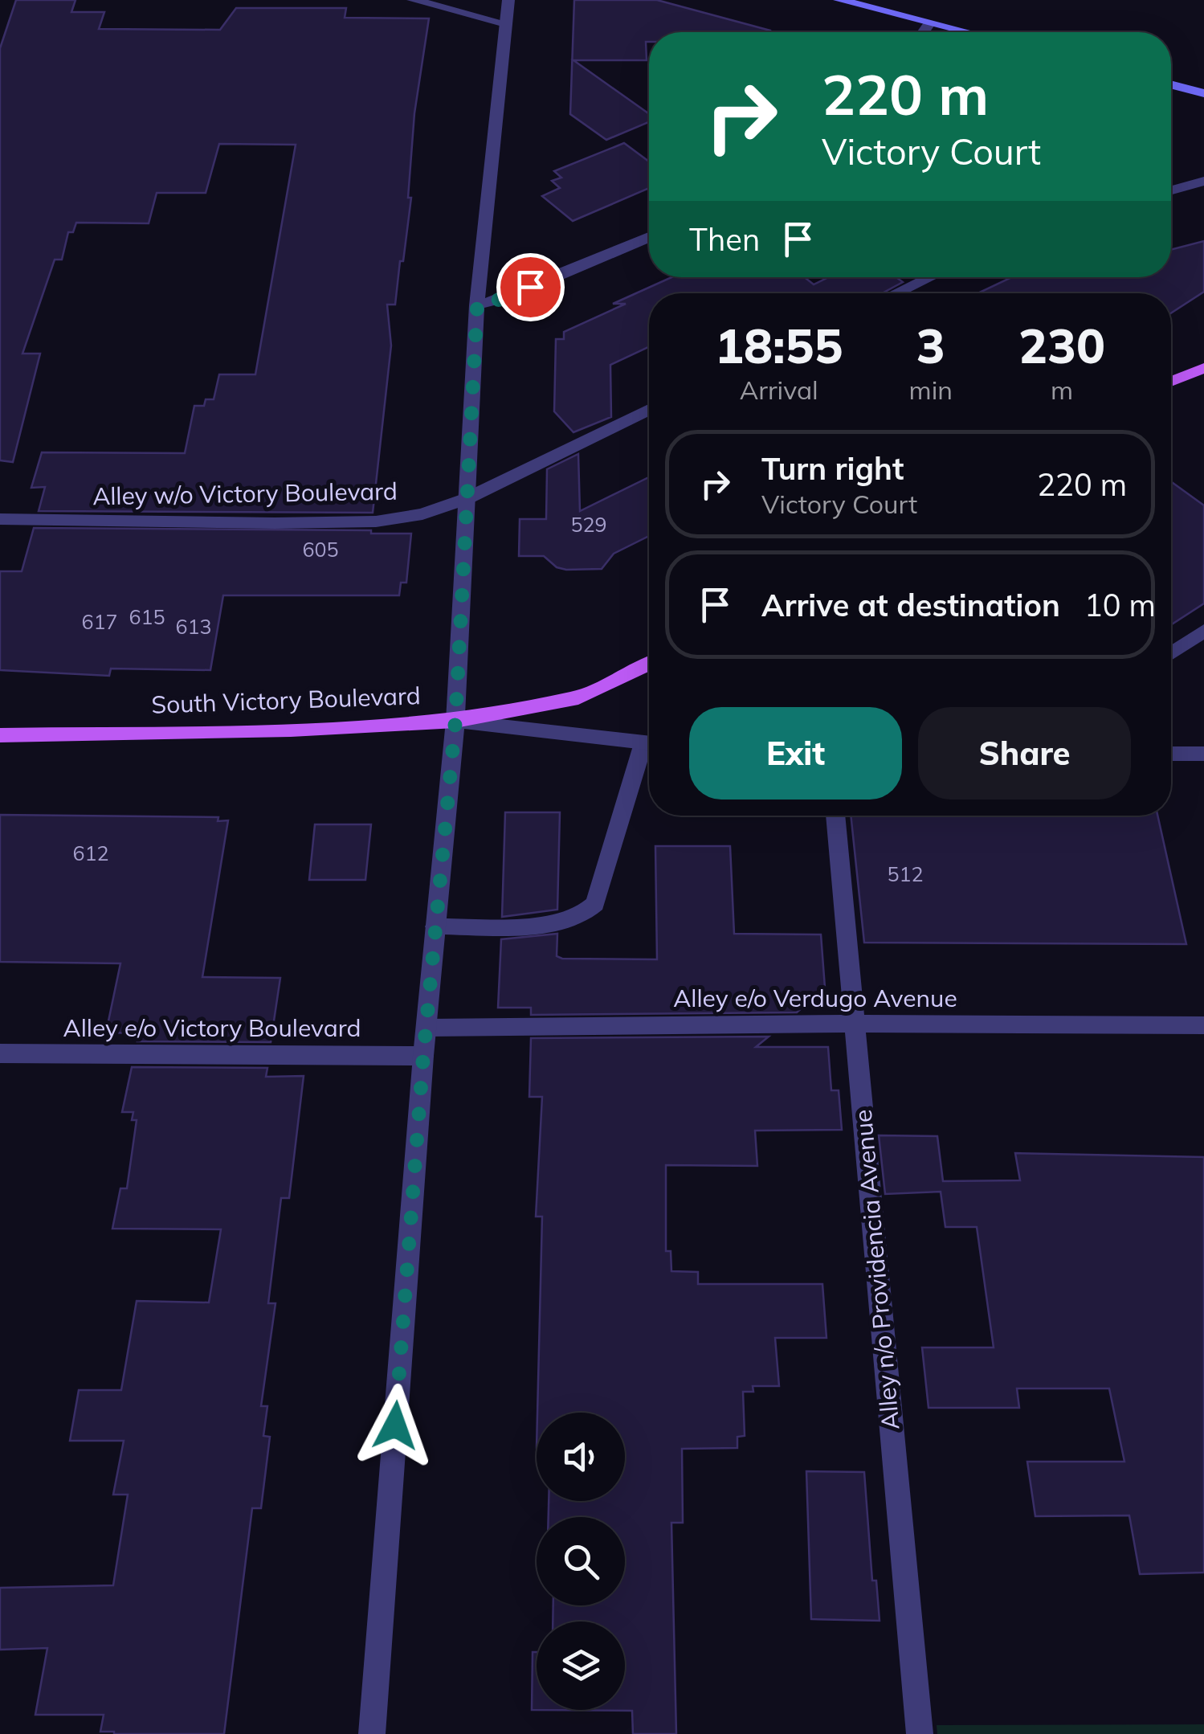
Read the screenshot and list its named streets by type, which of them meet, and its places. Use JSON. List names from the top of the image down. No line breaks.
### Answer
{"streets":{"main road":["South Victory Boulevard"],"street":["Alley w/o Victory Boulevard","Alley e/o Verdugo Avenue","Alley e/o Victory Boulevard","Alley n/o Providencia Avenue"]},"crossings":[["Alley e/o Verdugo Avenue","Alley n/o Providencia Avenue"]],"house_numbers":["529","605","615","617","613","612","512"],"page":{"turn":["220 m","Victory Court"],"then":"Then","eta":["18:55","Arrival","3","min","230","m"],"list":[{"name":"Turn right","note":"Victory Court","value":"220 m"},{"name":"Arrive at destination","value":"10 m"}],"buttons":["Exit","Share"]}}
